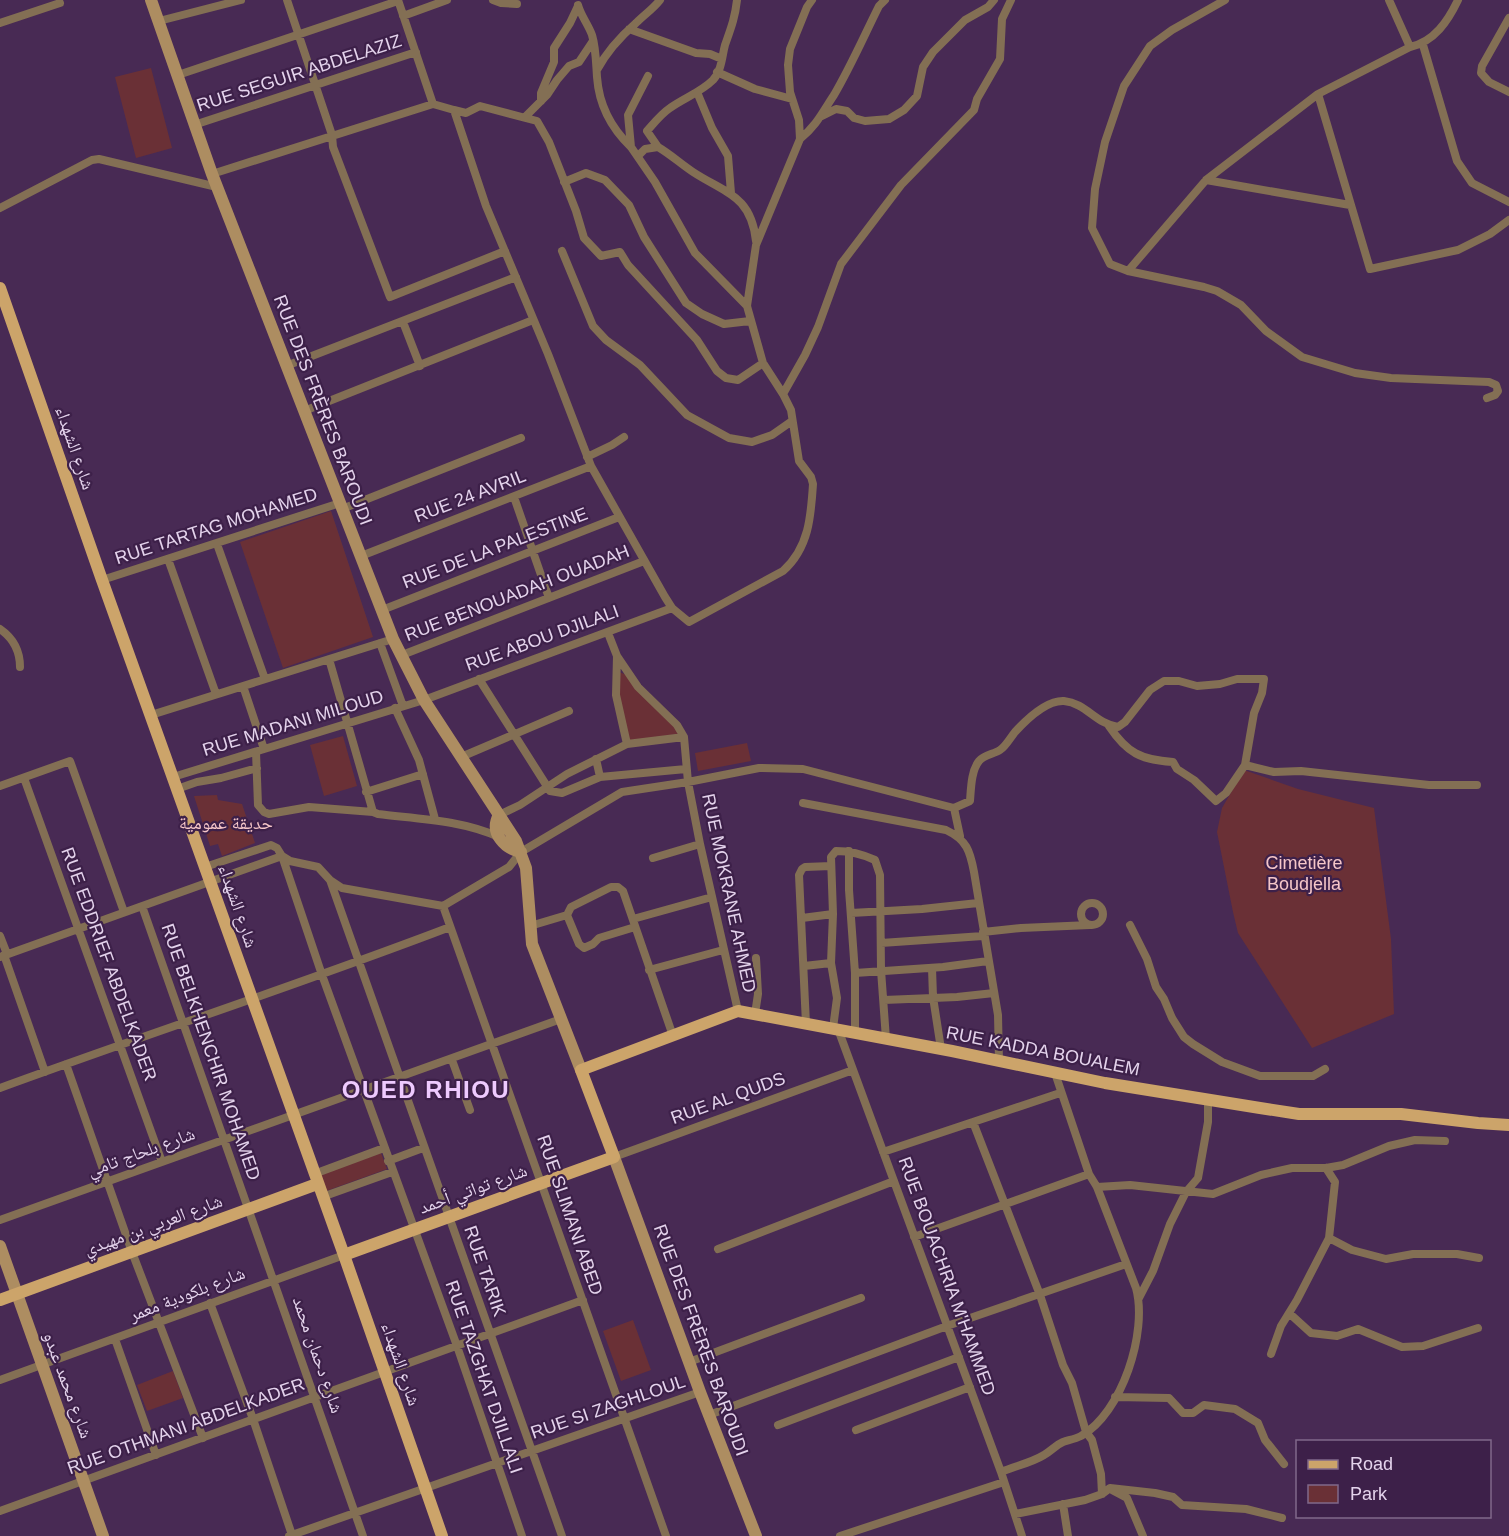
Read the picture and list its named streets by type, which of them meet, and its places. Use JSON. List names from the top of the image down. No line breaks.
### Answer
{"streets":{"main road":["شارع الشهداء","RUE KADDA BOUALEM","شارع تواتي أحمد","شارع العربي بن مهيدي"],"street":["RUE SEGUIR ABDELAZIZ","RUE DES FRÈRES BAROUDI","RUE 24 AVRIL","RUE TARTAG MOHAMED","RUE DE LA PALESTINE","RUE BENOUADAH OUADAH","RUE ABOU DJILALI","RUE MADANI MILOUD","RUE MOKRANE AHMED","RUE EDDRIEF ABDELKADER","RUE BELKHENCHIR MOHAMED","RUE AL QUDS","شارع بلحاج تامي","RUE SLIMANI ABED","RUE TARIK","RUE BOUACHRIA M'HAMMED","شارع بلكودية معمر","شارع دحمان محمد","RUE TAZGHAT DJILLALI","شارع محمد عبدو","RUE SI ZAGHLOUL","RUE OTHMANI ABDELKADER"]},"crossings":[["RUE SEGUIR ABDELAZIZ","RUE DES FRÈRES BAROUDI"],["RUE DES FRÈRES BAROUDI","RUE 24 AVRIL"],["RUE DES FRÈRES BAROUDI","RUE TARTAG MOHAMED"],["RUE DES FRÈRES BAROUDI","RUE DE LA PALESTINE"],["RUE DES FRÈRES BAROUDI","RUE BENOUADAH OUADAH"],["RUE DES FRÈRES BAROUDI","RUE ABOU DJILALI"],["RUE DES FRÈRES BAROUDI","RUE MADANI MILOUD"],["RUE DES FRÈRES BAROUDI","RUE AL QUDS"],["RUE DES FRÈRES BAROUDI","شارع تواتي أحمد"],["RUE DES FRÈRES BAROUDI","RUE SI ZAGHLOUL"],["شارع الشهداء","RUE TARTAG MOHAMED"],["شارع الشهداء","RUE MADANI MILOUD"],["شارع الشهداء","شارع بلحاج تامي"],["شارع الشهداء","شارع تواتي أحمد"],["شارع الشهداء","شارع العربي بن مهيدي"],["شارع الشهداء","شارع بلكودية معمر"],["شارع الشهداء","RUE SI ZAGHLOUL"],["شارع الشهداء","RUE OTHMANI ABDELKADER"],["RUE ABOU DJILALI","RUE MADANI MILOUD"],["RUE MOKRANE AHMED","RUE KADDA BOUALEM"],["RUE EDDRIEF ABDELKADER","شارع بلحاج تامي"],["RUE KADDA BOUALEM","RUE BOUACHRIA M'HAMMED"],["RUE BELKHENCHIR MOHAMED","شارع بلحاج تامي"],["RUE BELKHENCHIR MOHAMED","شارع العربي بن مهيدي"],["RUE BELKHENCHIR MOHAMED","شارع دحمان محمد"],["RUE AL QUDS","شارع تواتي أحمد"],["RUE AL QUDS","RUE BOUACHRIA M'HAMMED"],["شارع بلحاج تامي","RUE SLIMANI ABED"],["شارع بلحاج تامي","RUE TARIK"],["شارع تواتي أحمد","RUE SLIMANI ABED"],["شارع تواتي أحمد","RUE TARIK"],["شارع تواتي أحمد","شارع بلكودية معمر"],["شارع تواتي أحمد","RUE TAZGHAT DJILLALI"],["RUE SLIMANI ABED","RUE SI ZAGHLOUL"],["RUE SLIMANI ABED","RUE OTHMANI ABDELKADER"],["شارع العربي بن مهيدي","شارع دحمان محمد"],["شارع العربي بن مهيدي","شارع محمد عبدو"],["RUE TARIK","RUE SI ZAGHLOUL"],["RUE TARIK","RUE OTHMANI ABDELKADER"],["شارع بلكودية معمر","شارع دحمان محمد"],["شارع بلكودية معمر","شارع محمد عبدو"],["شارع دحمان محمد","RUE SI ZAGHLOUL"],["شارع دحمان محمد","RUE OTHMANI ABDELKADER"],["RUE TAZGHAT DJILLALI","RUE SI ZAGHLOUL"],["RUE TAZGHAT DJILLALI","RUE OTHMANI ABDELKADER"],["شارع محمد عبدو","RUE OTHMANI ABDELKADER"]],"districts":["OUED RHIOU"],"parks":["حديقة عمومية","Cimetière Boudjella"],"legend":["Road","Park"]}
